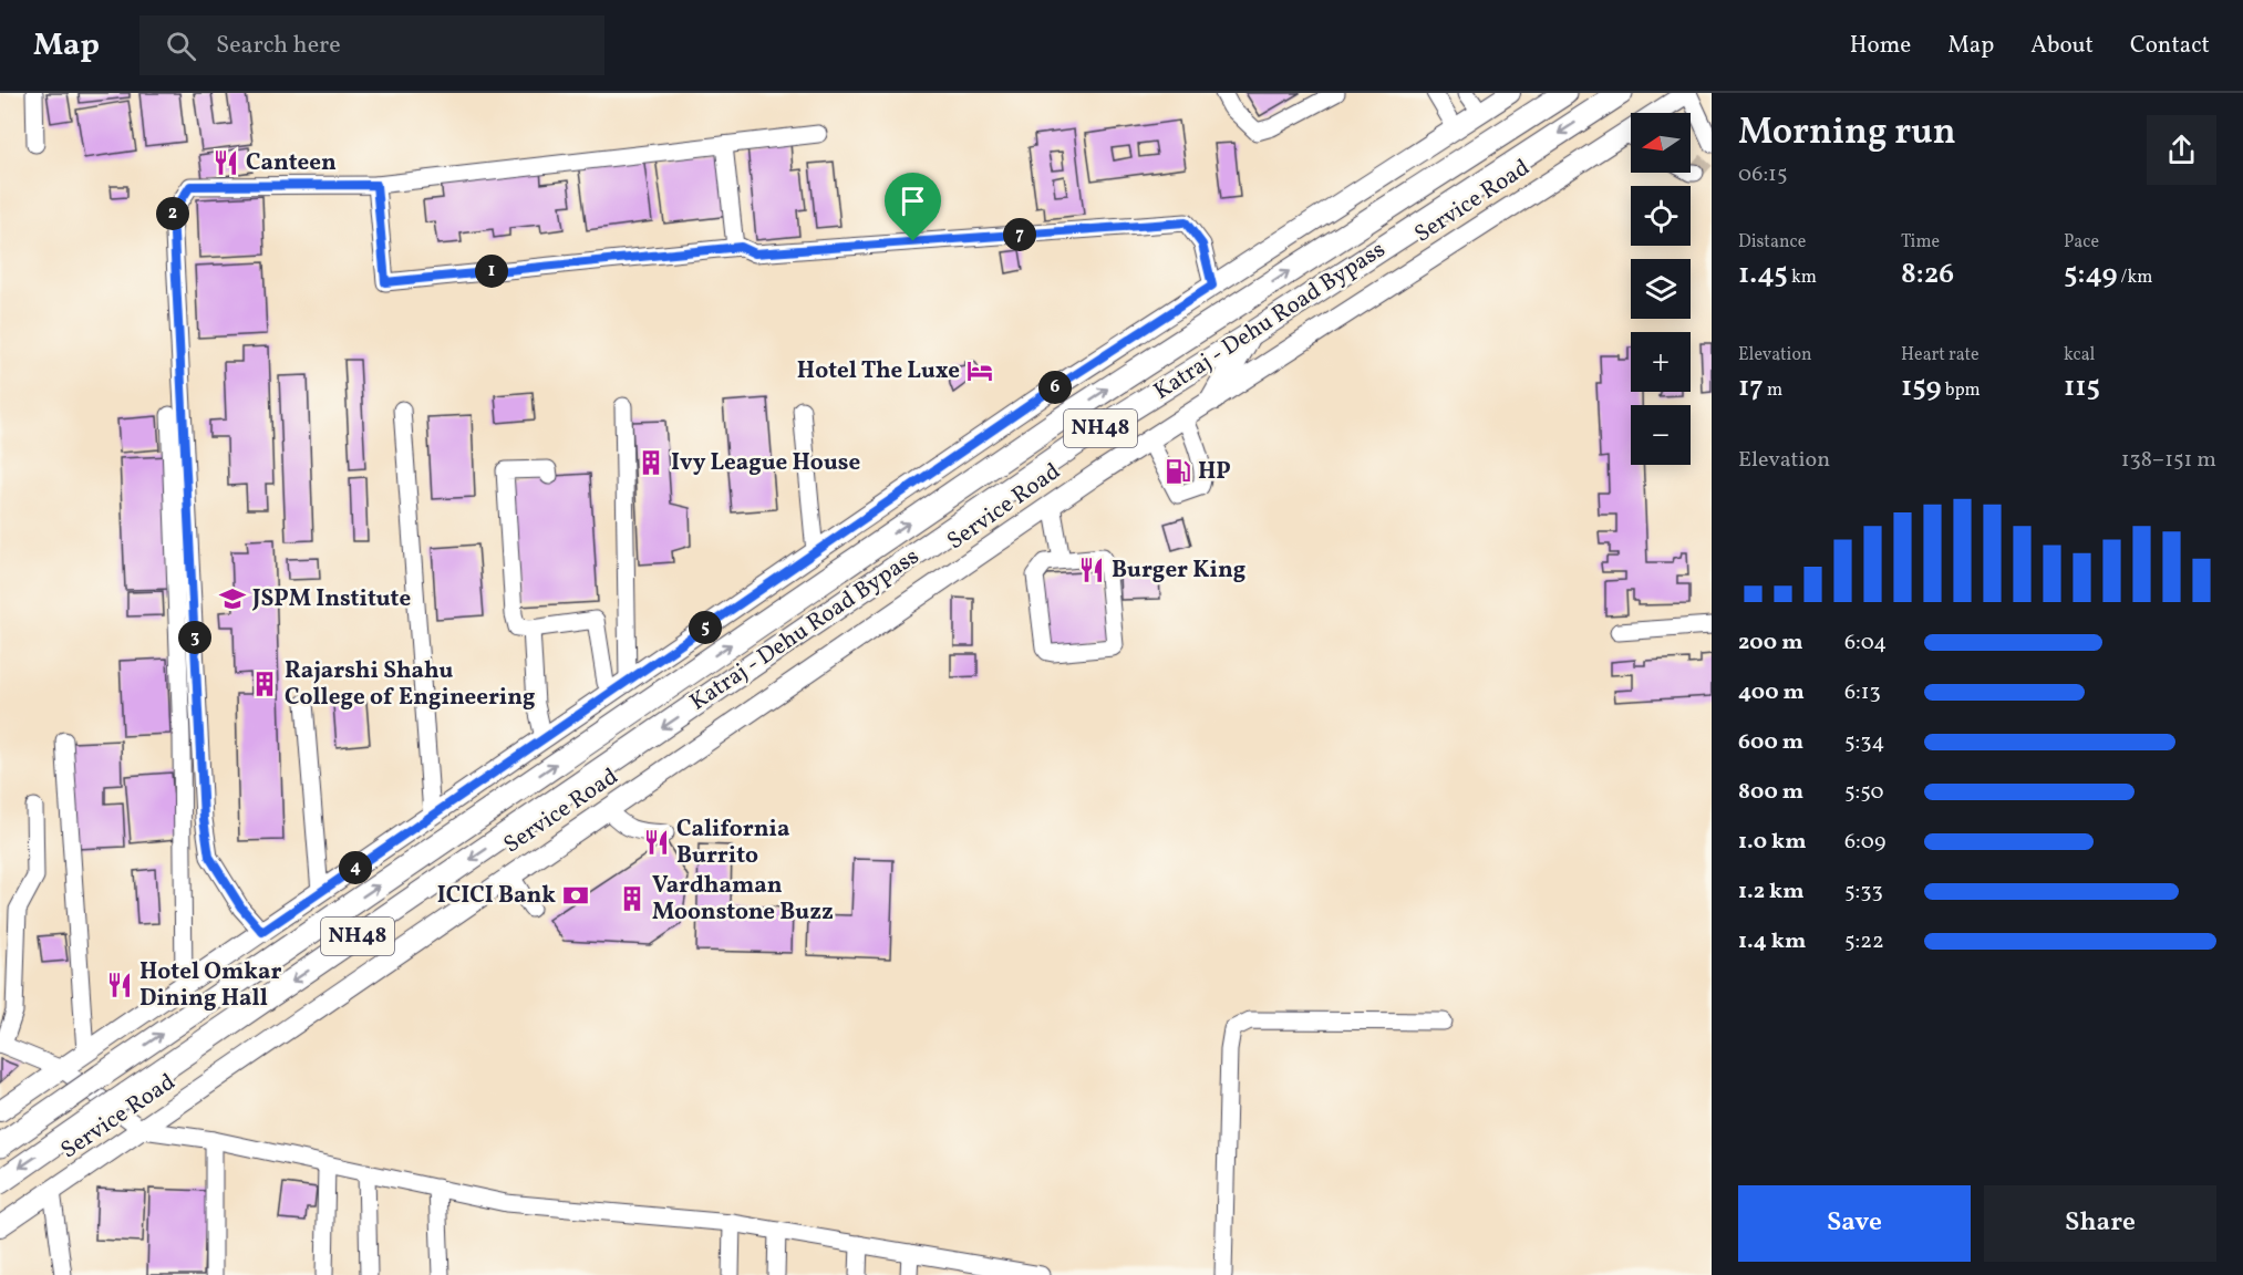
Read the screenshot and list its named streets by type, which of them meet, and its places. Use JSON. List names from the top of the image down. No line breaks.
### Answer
{"streets":{"highway":["Katraj - Dehu Road Bypass","NH48"],"main road":["Service Road"]},"places":{"restaurant":["Canteen","Burger King","California Burrito","Hotel Omkar Dining Hall"],"hotel":["Hotel The Luxe"],"building":["Ivy League House","Rajarshi Shahu College of Engineering","Vardhaman Moonstone Buzz"],"fuel station":["HP"],"school or university":["JSPM Institute"],"bank":["ICICI Bank"]},"north":"left","page":{"header":"Map","search":"Search here","nav":["Home","Map","About","Contact"],"heading":["Morning run","06:15"],"map_buttons":["+","−"],"pins":["2","7","1","6","5","3","4"],"stats":[["Distance","1.45 km"],["Time","8:26"],["Pace","5:49 /km"],["Elevation","17 m"],["Heart rate","159 bpm"],["kcal","115"]],"chart":["Elevation","138–151 m"],"list":[{"name":"200 m","note":"6:04"},{"name":"400 m","note":"6:13"},{"name":"600 m","note":"5:34"},{"name":"800 m","note":"5:50"},{"name":"1.0 km","note":"6:09"},{"name":"1.2 km","note":"5:33"},{"name":"1.4 km","note":"5:22"}],"buttons":["Save","Share"]}}
